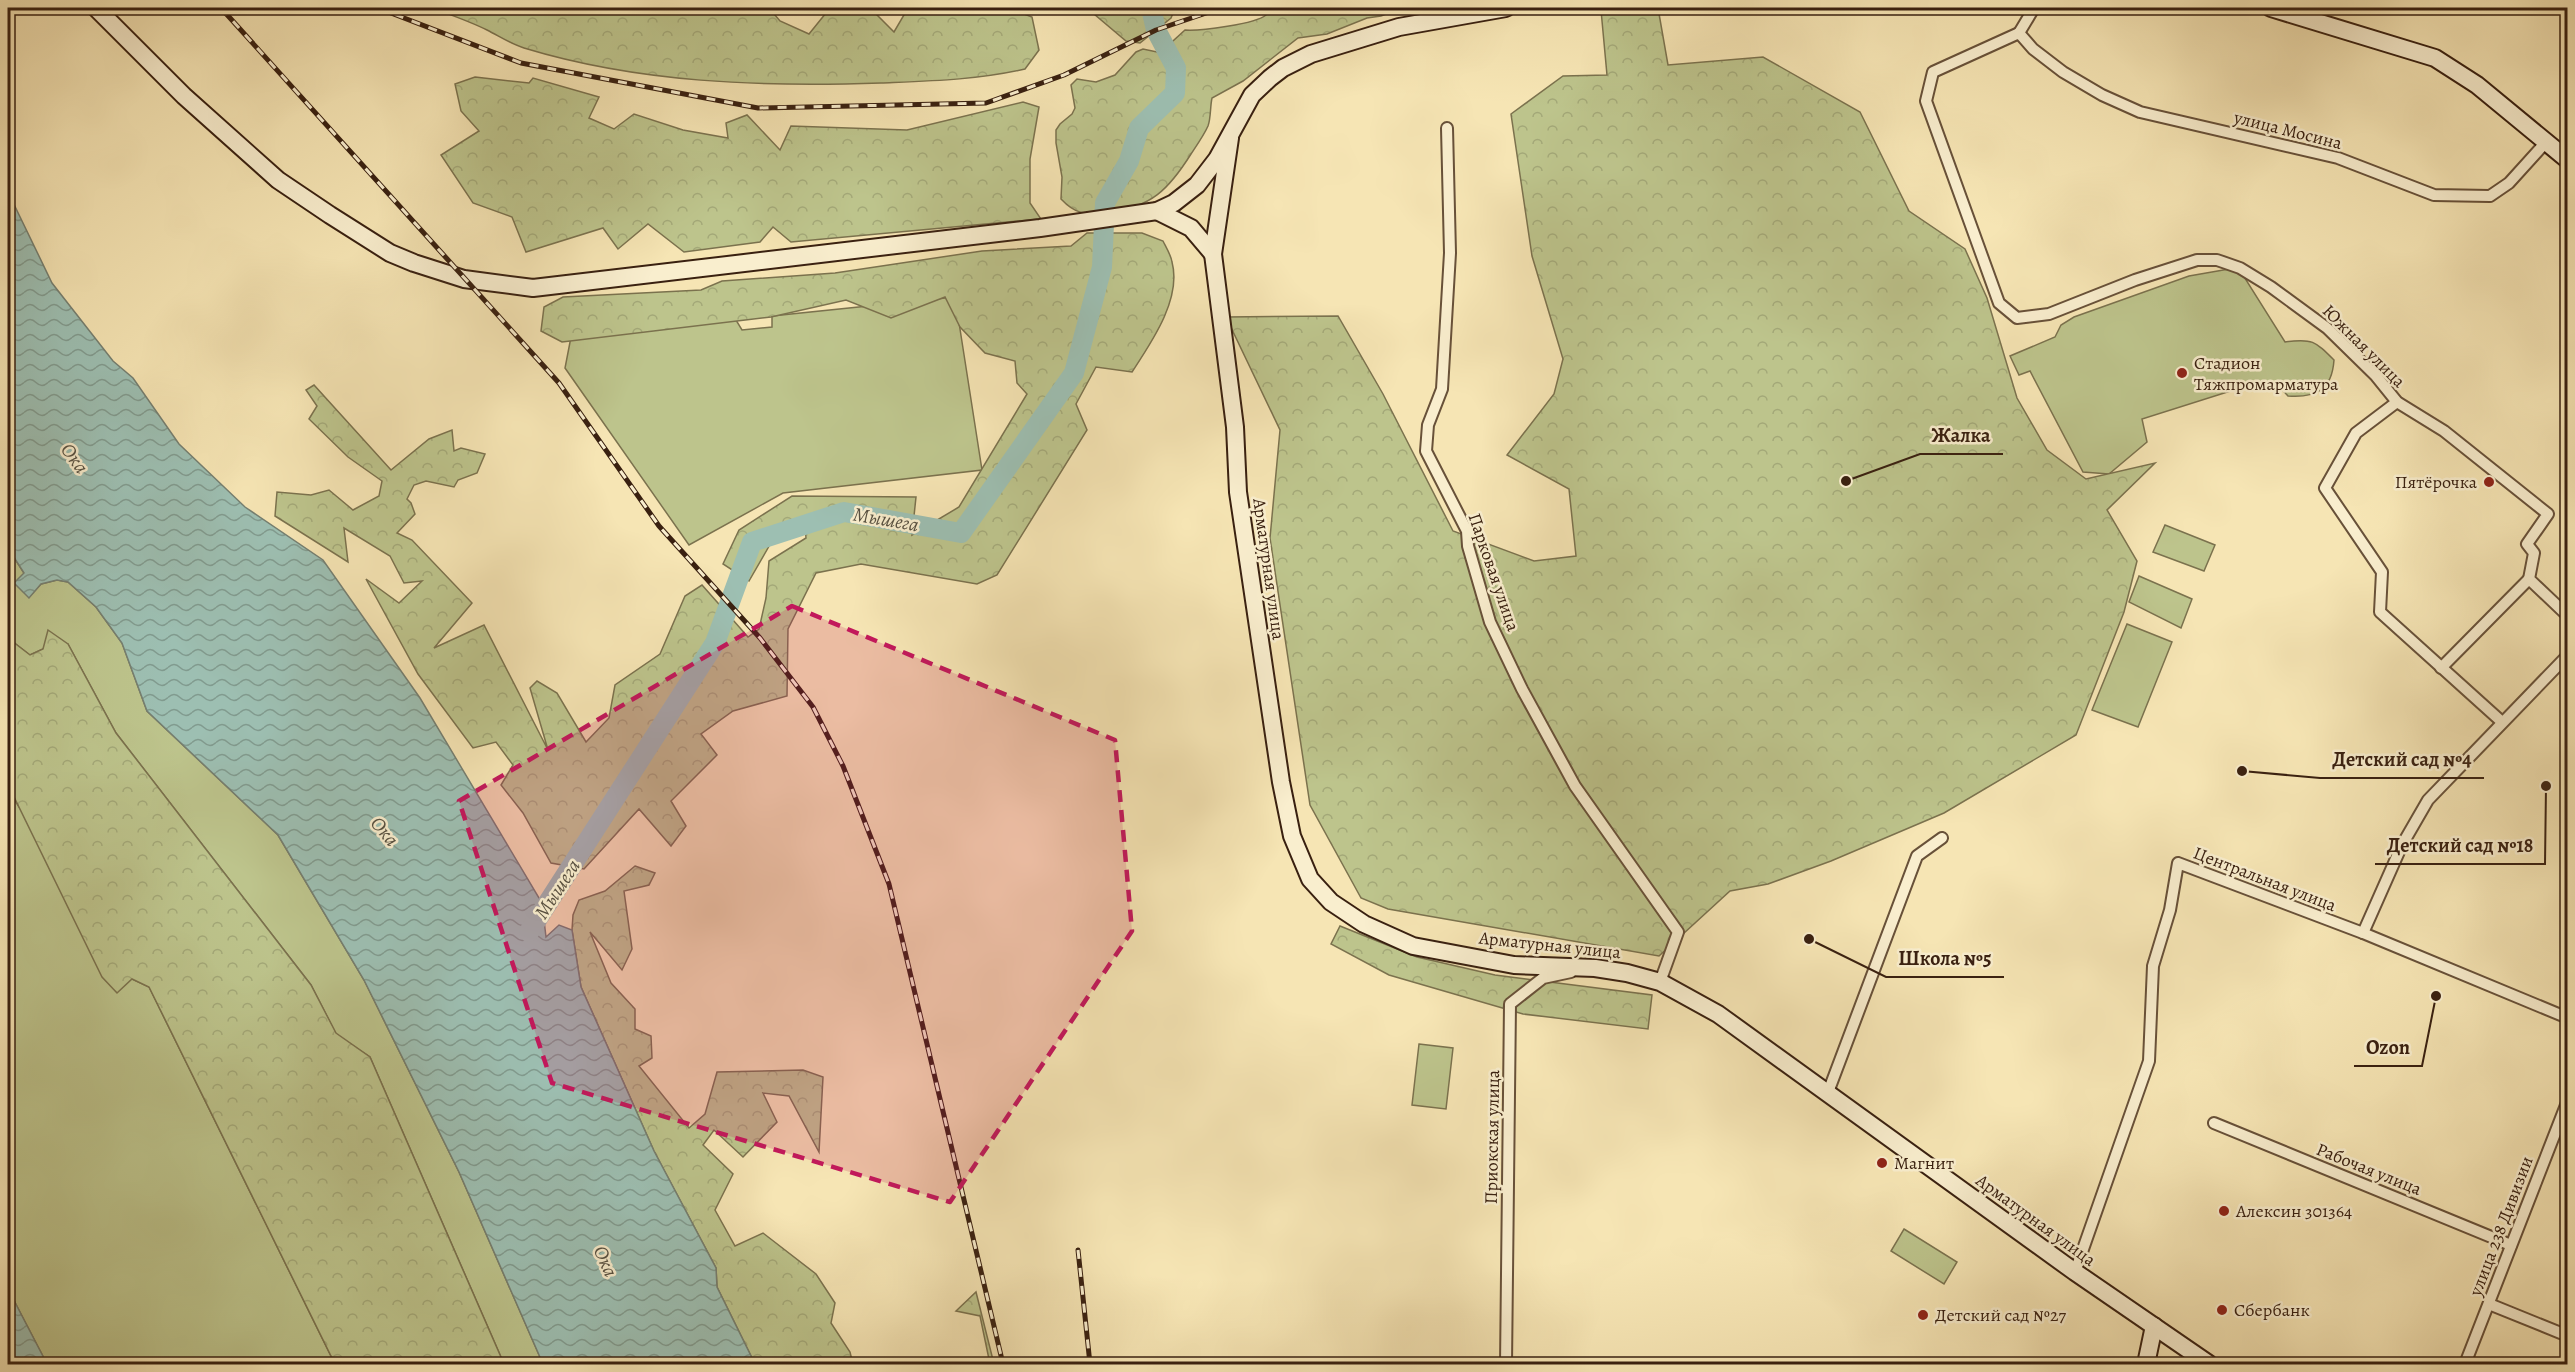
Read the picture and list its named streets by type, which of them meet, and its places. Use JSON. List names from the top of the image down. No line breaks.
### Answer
{"streets":{"main road":["Арматурная улица"],"street":["улица Мосина","Южная улица","Парковая улица","Центральная улица","Приокская улица","Рабочая улица","улица 238 Дивизии"]},"crossings":[["улица Мосина","Южная улица"],["Арматурная улица","Парковая улица"],["Арматурная улица","Центральная улица"],["Арматурная улица","Приокская улица"],["Рабочая улица","улица 238 Дивизии"]],"water":["Ока","Мышега"],"places":["Стадион Тяжпромарматура","Жалка","Пятёрочка","Детский сад №4","Детский сад №18","Школа №5","Ozon","Магнит","Алексин 301364","Сбербанк","Детский сад №27"]}
